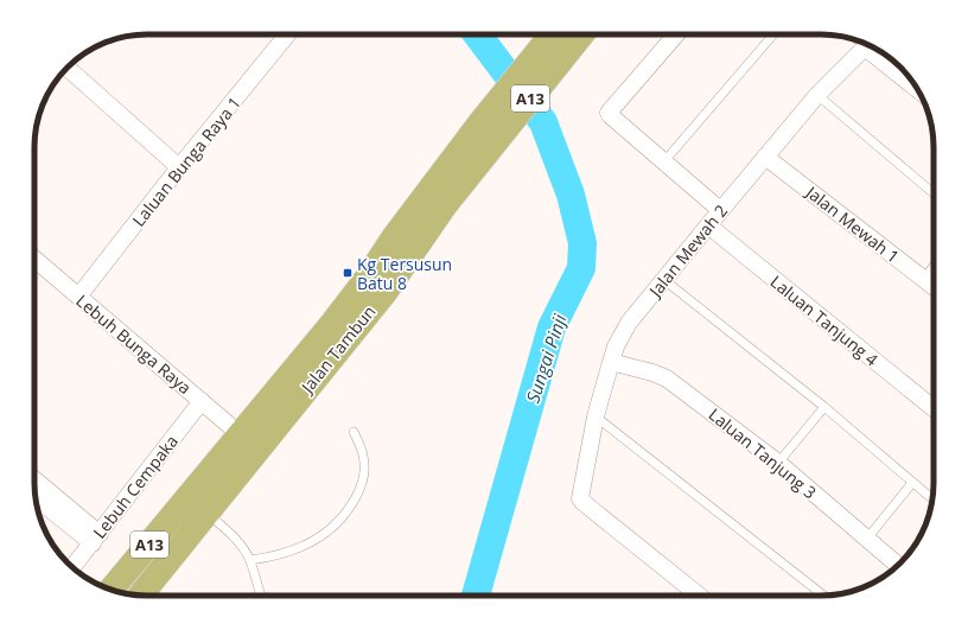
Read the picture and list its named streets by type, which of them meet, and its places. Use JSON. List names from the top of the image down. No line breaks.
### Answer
{"streets":{"main road":["A13","Jalan Tambun"],"street":["Laluan Bunga Raya 1","Jalan Mewah 1","Jalan Mewah 2","Laluan Tanjung 4","Lebuh Bunga Raya","Laluan Tanjung 3","Lebuh Cempaka"]},"crossings":[["Laluan Bunga Raya 1","Lebuh Bunga Raya"],["Jalan Mewah 1","Jalan Mewah 2"],["Jalan Mewah 2","Laluan Tanjung 4"],["Jalan Mewah 2","Laluan Tanjung 3"],["Lebuh Bunga Raya","Jalan Tambun"],["Lebuh Bunga Raya","Lebuh Cempaka"]],"water":["Sungai Pinji"],"places":{"transit":["Kg Tersusun Batu 8"]}}
